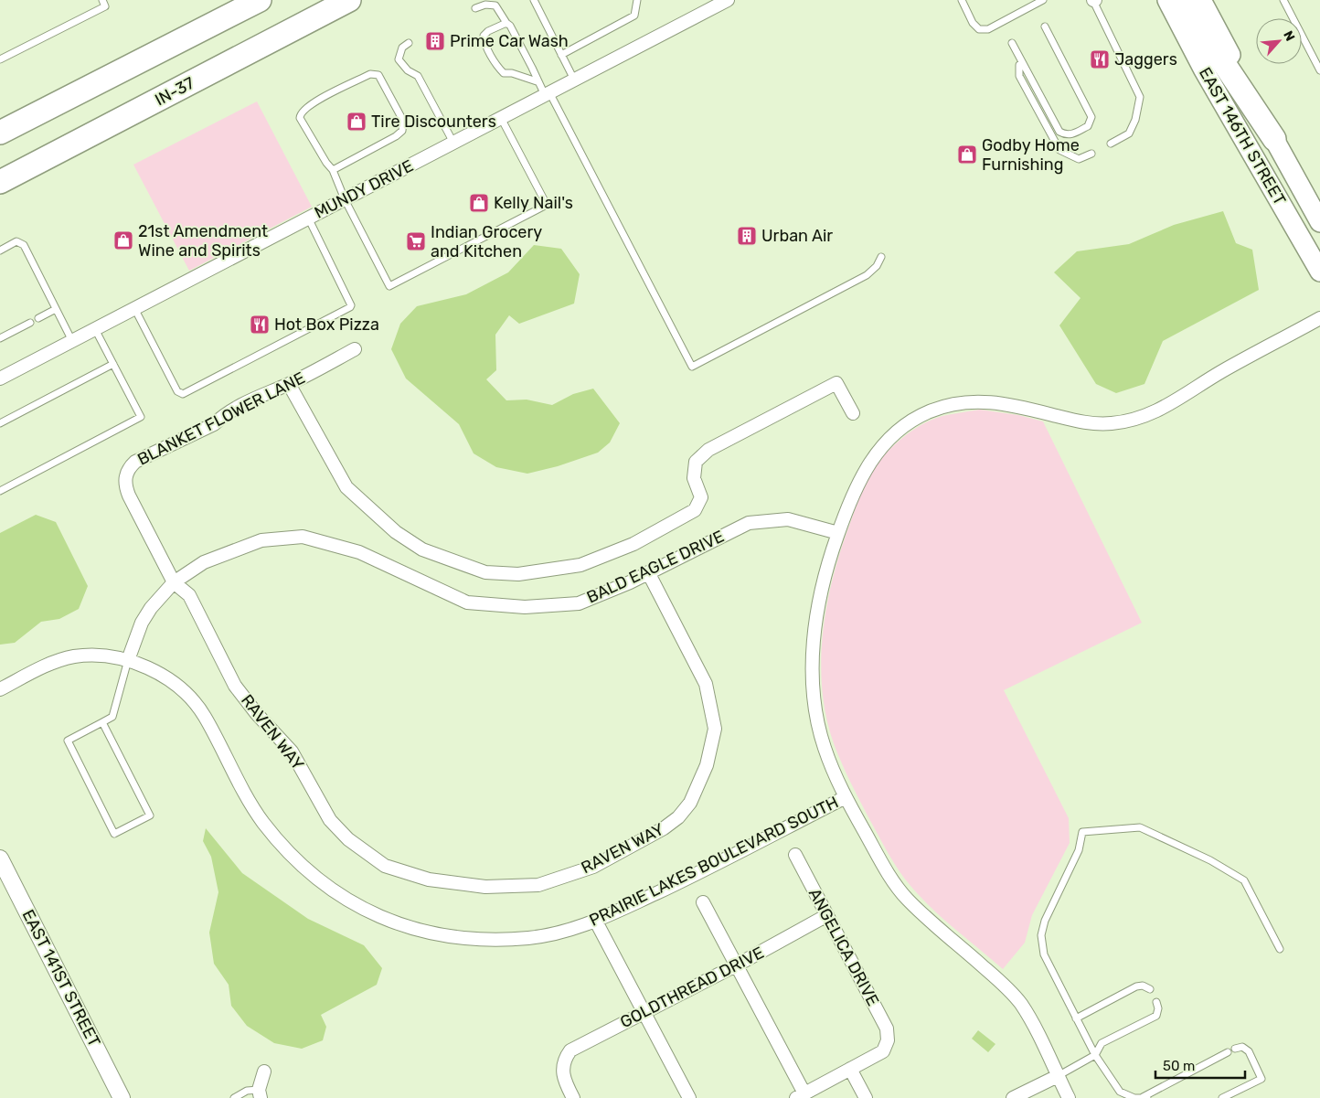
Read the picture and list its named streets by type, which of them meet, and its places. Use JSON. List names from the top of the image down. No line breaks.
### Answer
{"streets":{"highway":["IN-37"],"main road":["EAST 146TH STREET"],"street":["MUNDY DRIVE","BLANKET FLOWER LANE","BALD EAGLE DRIVE","RAVEN WAY","PRAIRIE LAKES BOULEVARD SOUTH","ANGELICA DRIVE","EAST 141ST STREET","GOLDTHREAD DRIVE"]},"crossings":[["BLANKET FLOWER LANE","BALD EAGLE DRIVE"],["BLANKET FLOWER LANE","RAVEN WAY"],["BALD EAGLE DRIVE","RAVEN WAY"],["BALD EAGLE DRIVE","PRAIRIE LAKES BOULEVARD SOUTH"],["ANGELICA DRIVE","GOLDTHREAD DRIVE"]],"places":{"building":["Prime Car Wash","Urban Air"],"restaurant":["Jaggers","Hot Box Pizza"],"shop":["Tire Discounters","Godby Home Furnishing","Kelly Nail's","21st Amendment Wine and Spirits"],"supermarket":["Indian Grocery and Kitchen"]},"scale_bar":"50 m","north":"top right"}
